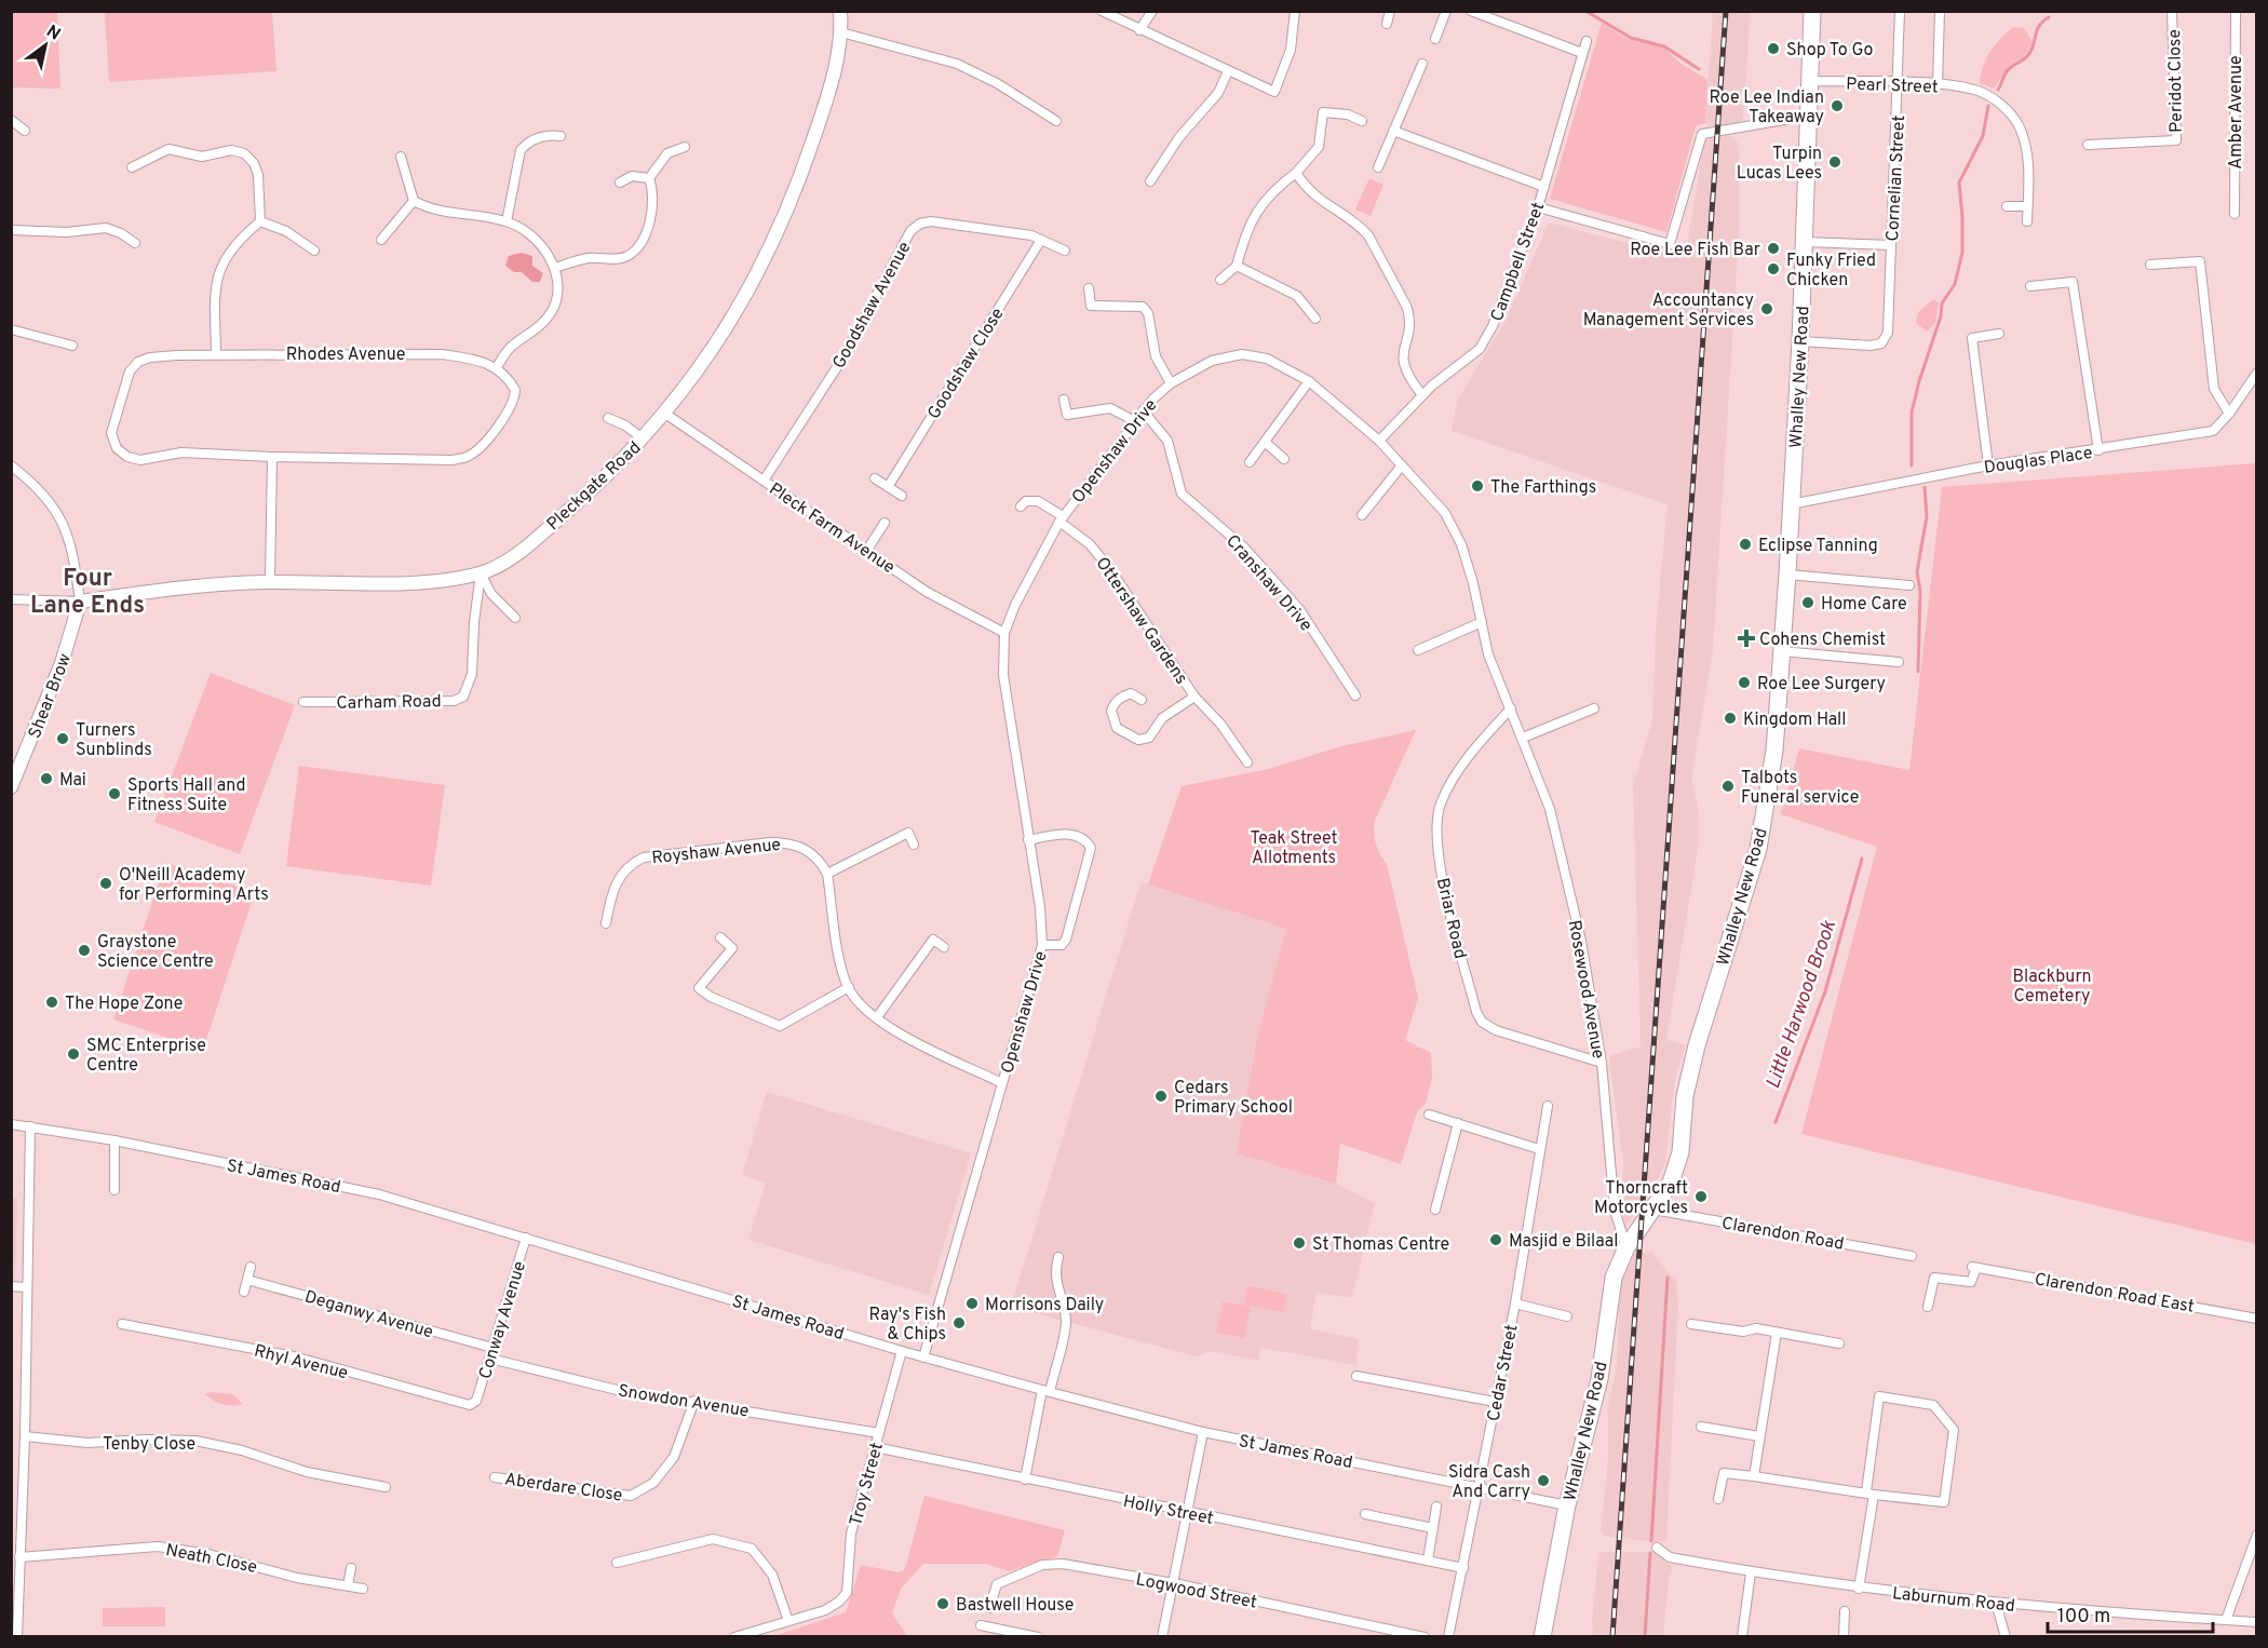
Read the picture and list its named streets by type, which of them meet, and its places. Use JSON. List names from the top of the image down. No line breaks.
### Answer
{"streets":{"highway":["Whalley New Road"],"main road":["Pleckgate Road","Shear Brow"],"street":["Peridot Close","Pearl Street","Amber Avenue","Cornelian Street","Campbell Street","Goodshaw Avenue","Rhodes Avenue","Goodshaw Close","Openshaw Drive","Douglas Place","Pleck Farm Avenue","Cranshaw Drive","Ottershaw Gardens","Carham Road","Royshaw Avenue","Briar Road","Rosewood Avenue","St James Road","Clarendon Road","Clarendon Road East","Deganwy Avenue","Conway Avenue","Rhyl Avenue","Cedar Street","Snowdon Avenue","Tenby Close","Troy Street","Aberdare Close","Holly Street","Neath Close","Logwood Street","Laburnum Road"]},"crossings":[["Pearl Street","Cornelian Street"],["Pearl Street","Whalley New Road"],["Cornelian Street","Whalley New Road"],["Campbell Street","Rosewood Avenue"],["Goodshaw Avenue","Goodshaw Close"],["Goodshaw Avenue","Pleck Farm Avenue"],["Whalley New Road","Douglas Place"],["Whalley New Road","Rosewood Avenue"],["Whalley New Road","St James Road"],["Whalley New Road","Clarendon Road"],["Openshaw Drive","Pleck Farm Avenue"],["Openshaw Drive","Cranshaw Drive"],["Openshaw Drive","Ottershaw Gardens"],["Openshaw Drive","Rosewood Avenue"],["Openshaw Drive","St James Road"],["Pleckgate Road","Pleck Farm Avenue"],["Pleckgate Road","Shear Brow"],["Pleckgate Road","Carham Road"],["Briar Road","Rosewood Avenue"],["St James Road","Conway Avenue"],["St James Road","Cedar Street"],["St James Road","Troy Street"],["Deganwy Avenue","Conway Avenue"],["Conway Avenue","Rhyl Avenue"],["Conway Avenue","Snowdon Avenue"],["Cedar Street","Holly Street"],["Snowdon Avenue","Troy Street"],["Snowdon Avenue","Aberdare Close"],["Troy Street","Holly Street"]],"districts":["Four Lane Ends"],"water":["Little Harwood Brook"],"parks":["Teak Street Allotments","Blackburn Cemetery"],"places":{"other":["Shop To Go","Roe Lee Indian Takeaway","Turpin Lucas Lees","Roe Lee Fish Bar","Funky Fried Chicken","Accountancy Management Services","The Farthings","Eclipse Tanning","Home Care","Roe Lee Surgery","Kingdom Hall","Turners Sunblinds","Mai","Talbots Funeral service","Sports Hall and Fitness Suite","O'Neill Academy for Performing Arts","Graystone Science Centre","The Hope Zone","SMC Enterprise Centre","Cedars Primary School","Thorncraft Motorcycles","Masjid e Bilaal","St Thomas Centre","Morrisons Daily","Ray's Fish & Chips","Sidra Cash And Carry","Bastwell House"],"health":["Cohens Chemist"]},"scale_bar":"100 m","north":"top right"}
